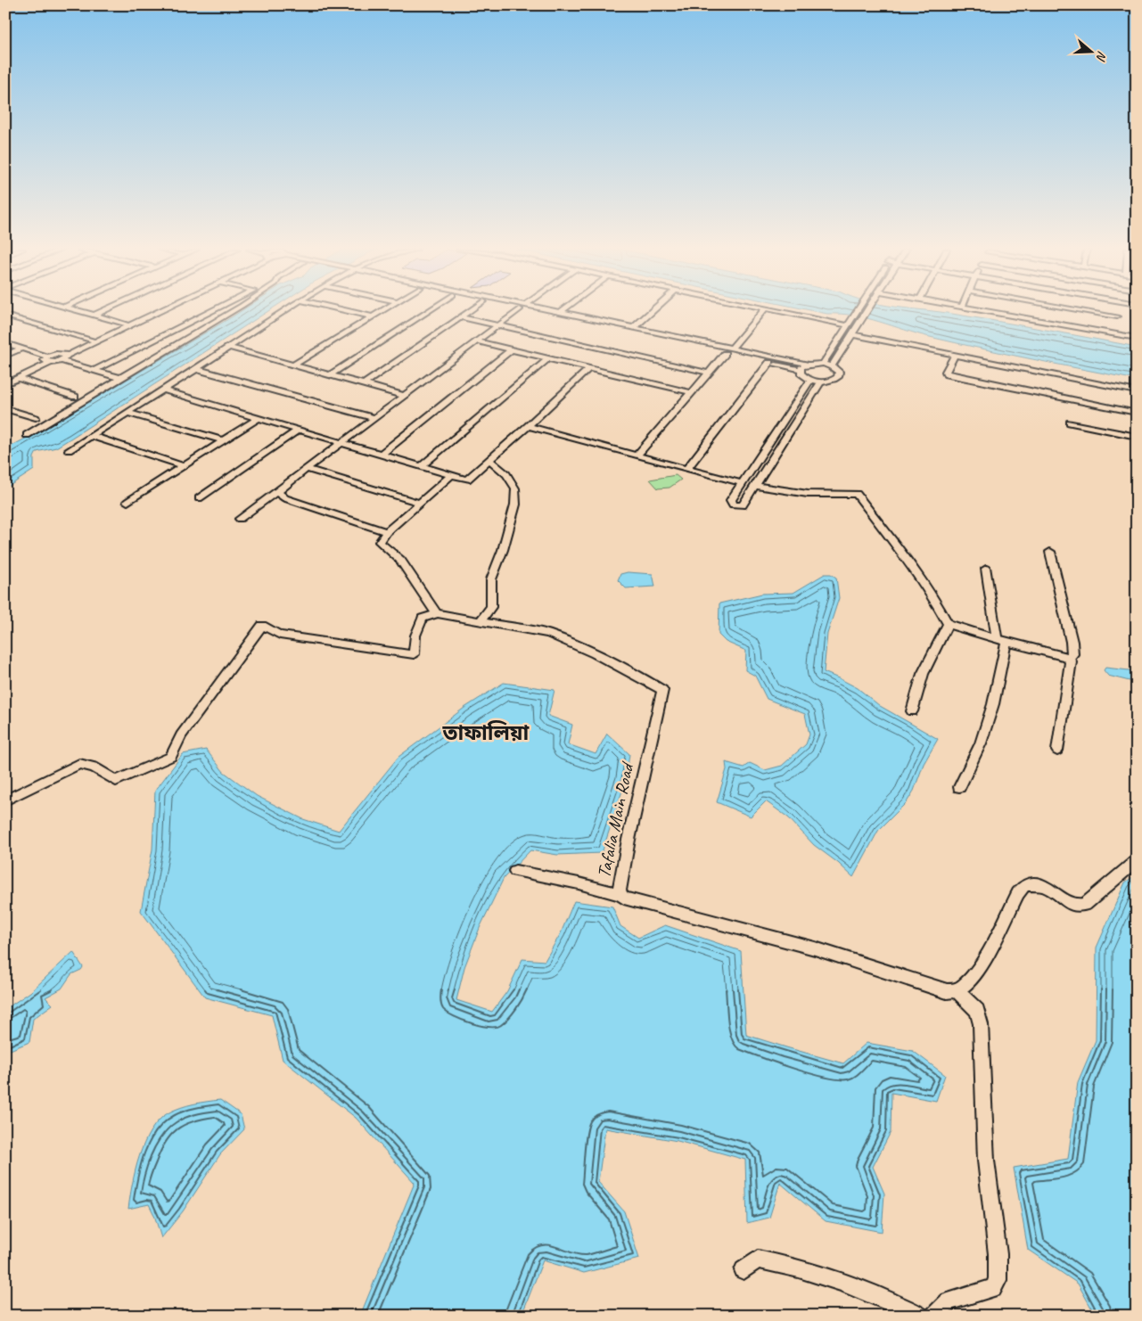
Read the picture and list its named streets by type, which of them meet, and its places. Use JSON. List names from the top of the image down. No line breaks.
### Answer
{"streets":{"street":["Tafalia Main Road"]},"districts":["তাফালিয়া"],"north":"right"}
